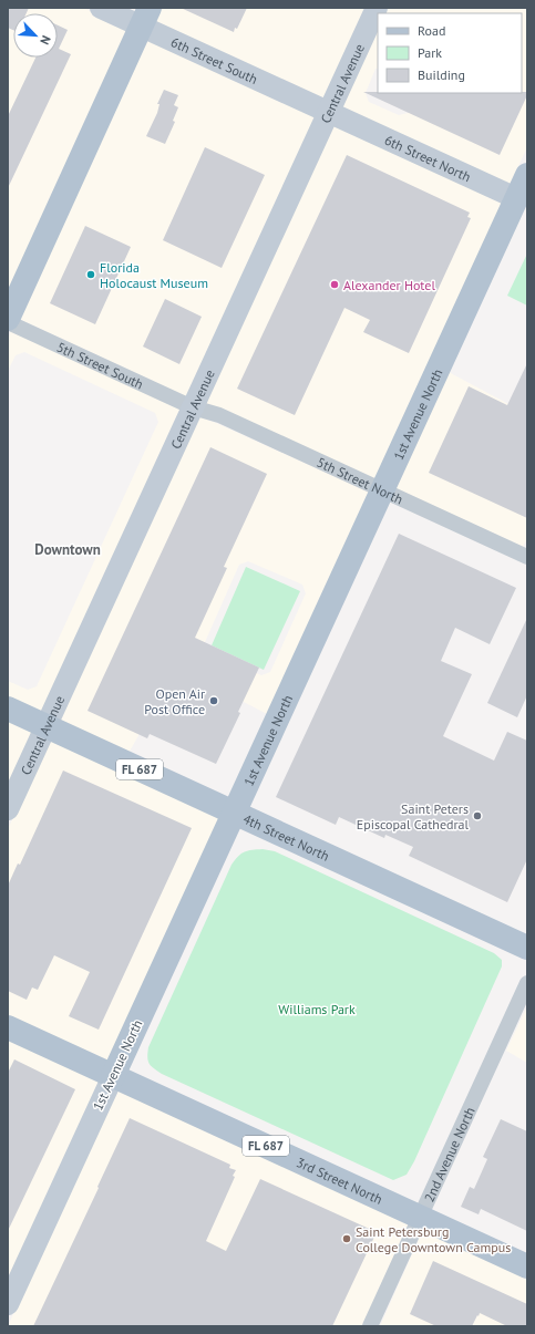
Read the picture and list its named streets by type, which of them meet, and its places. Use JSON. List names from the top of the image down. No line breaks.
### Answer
{"streets":{"main road":["1st Avenue North","FL 687","4th Street North","3rd Street North"],"street":["6th Street South","Central Avenue","6th Street North","5th Street South","5th Street North","2nd Avenue North"]},"crossings":[["6th Street South","Central Avenue"],["6th Street South","6th Street North"],["Central Avenue","6th Street North"],["Central Avenue","5th Street South"],["Central Avenue","5th Street North"],["Central Avenue","FL 687"],["Central Avenue","4th Street North"],["6th Street North","1st Avenue North"],["5th Street South","5th Street North"],["1st Avenue North","5th Street North"],["1st Avenue North","4th Street North"],["1st Avenue North","3rd Street North"],["FL 687","4th Street North"],["2nd Avenue North","3rd Street North"]],"districts":["Downtown"],"parks":["Williams Park"],"places":["Florida Holocaust Museum","Alexander Hotel","Open Air Post Office","Saint Peters Episcopal Cathedral","Saint Petersburg College Downtown Campus"],"legend":["Road","Park","Building"],"north":"bottom right"}
